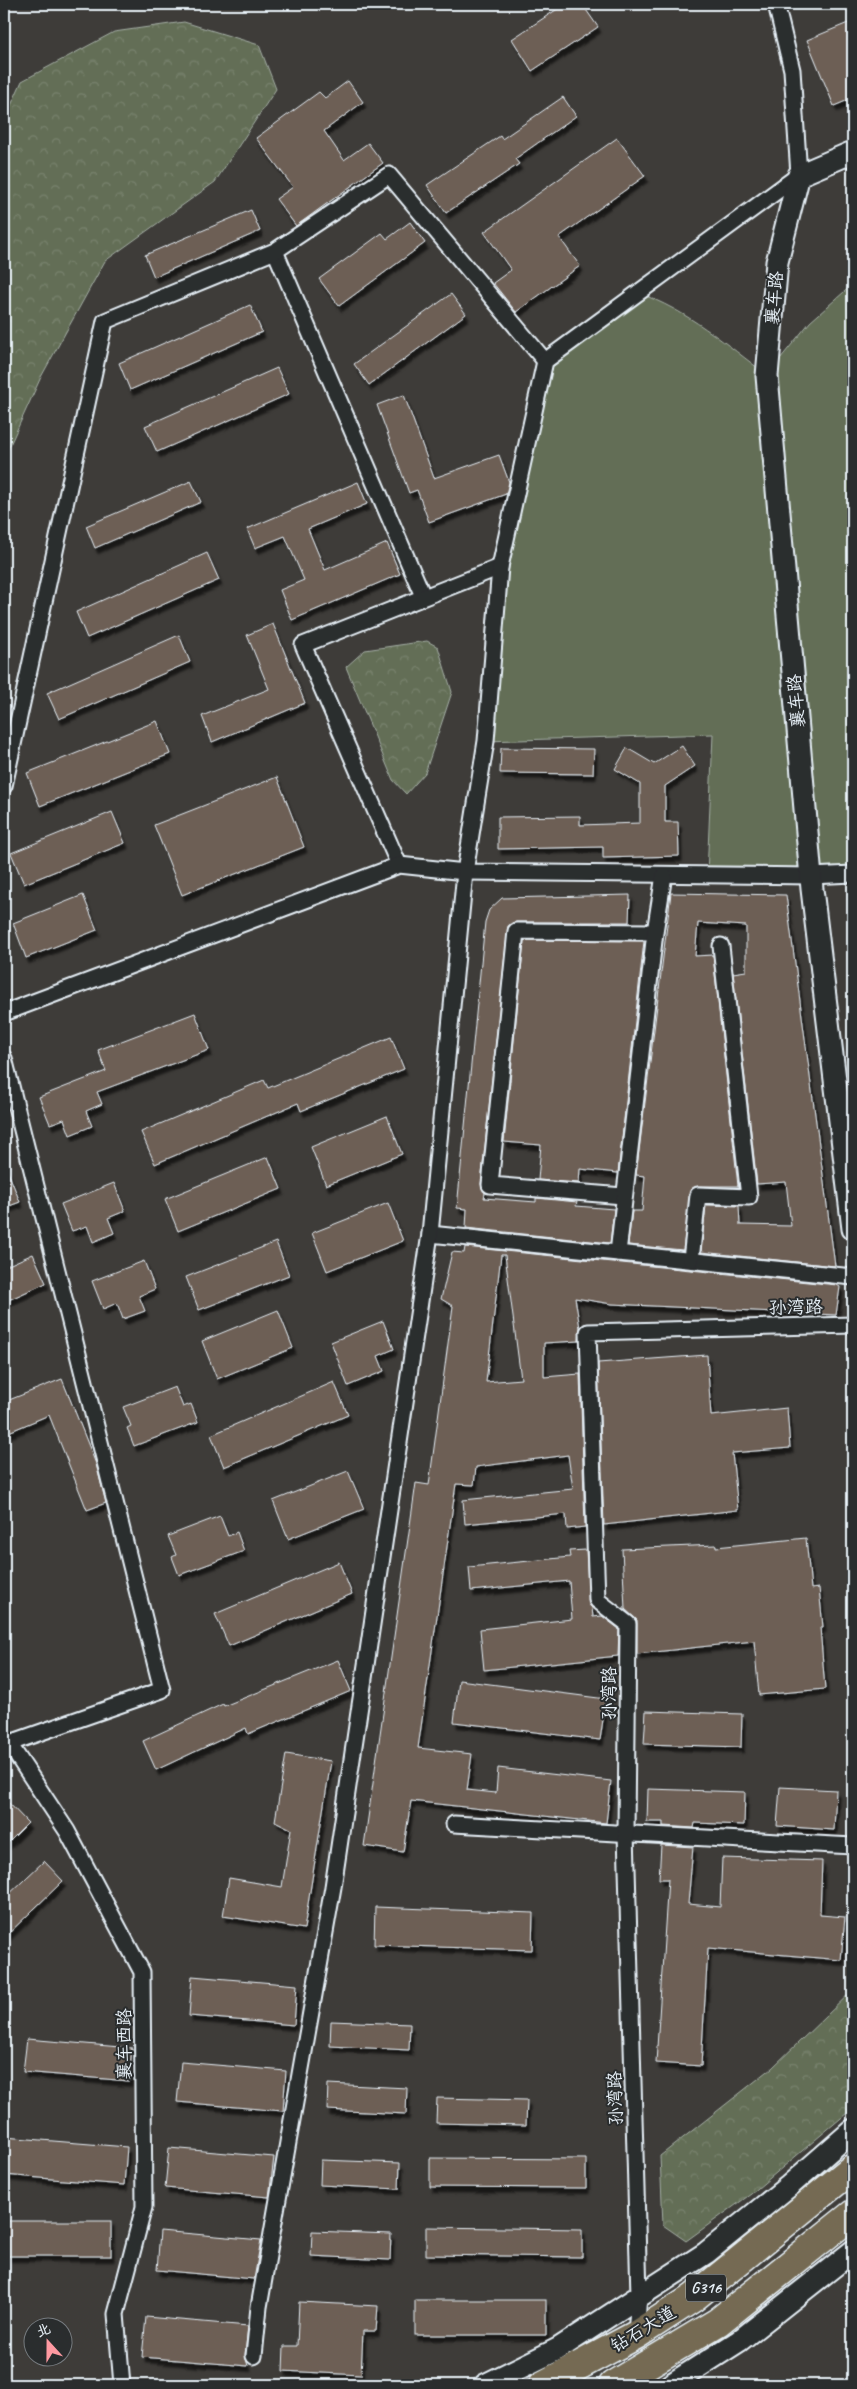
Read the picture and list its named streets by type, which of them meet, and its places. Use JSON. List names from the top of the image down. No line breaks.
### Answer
{"streets":{"highway":["G316","钻石大道"],"street":["襄车路","孙湾路","襄车西路"]},"crossings":[["孙湾路","钻石大道"]],"north":"top"}
